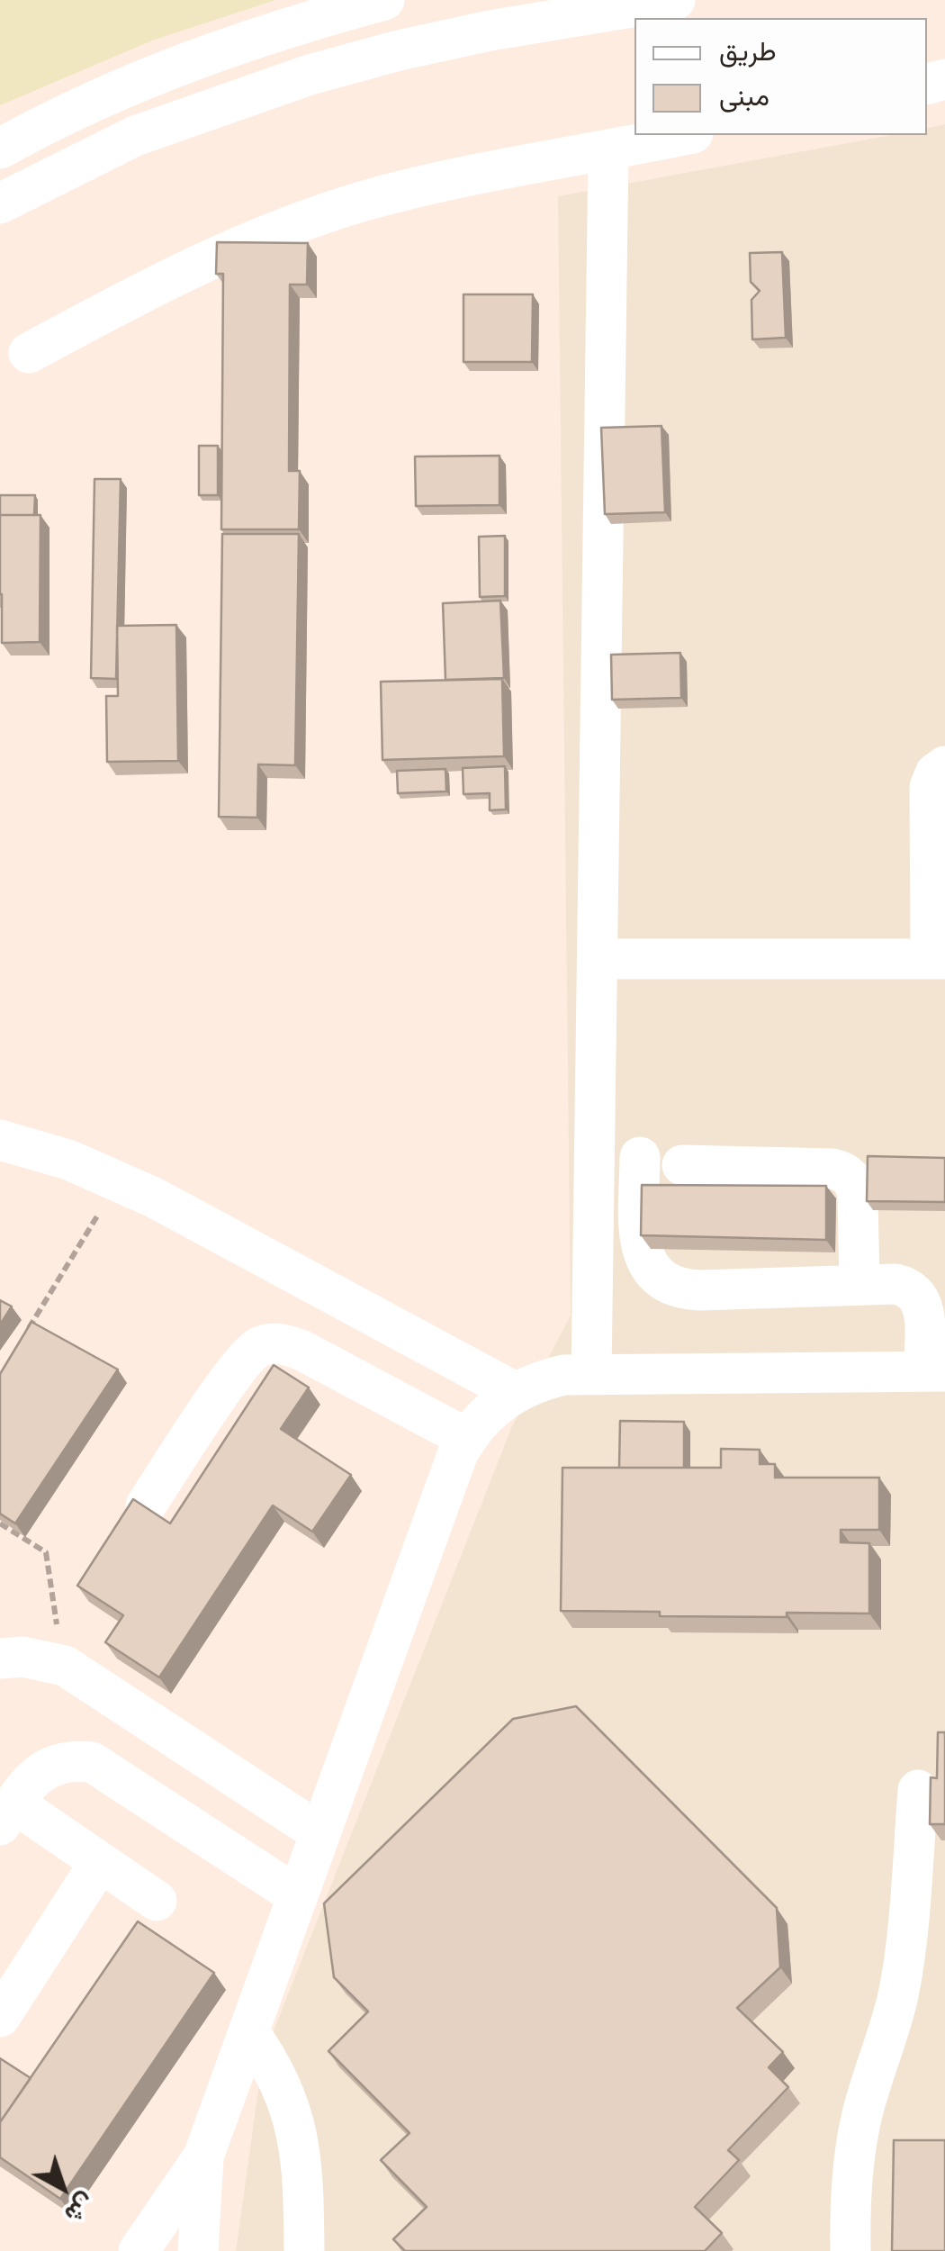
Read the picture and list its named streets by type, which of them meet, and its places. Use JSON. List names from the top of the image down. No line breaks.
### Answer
{"legend":["طريق","مبنى"],"north":"bottom right"}
